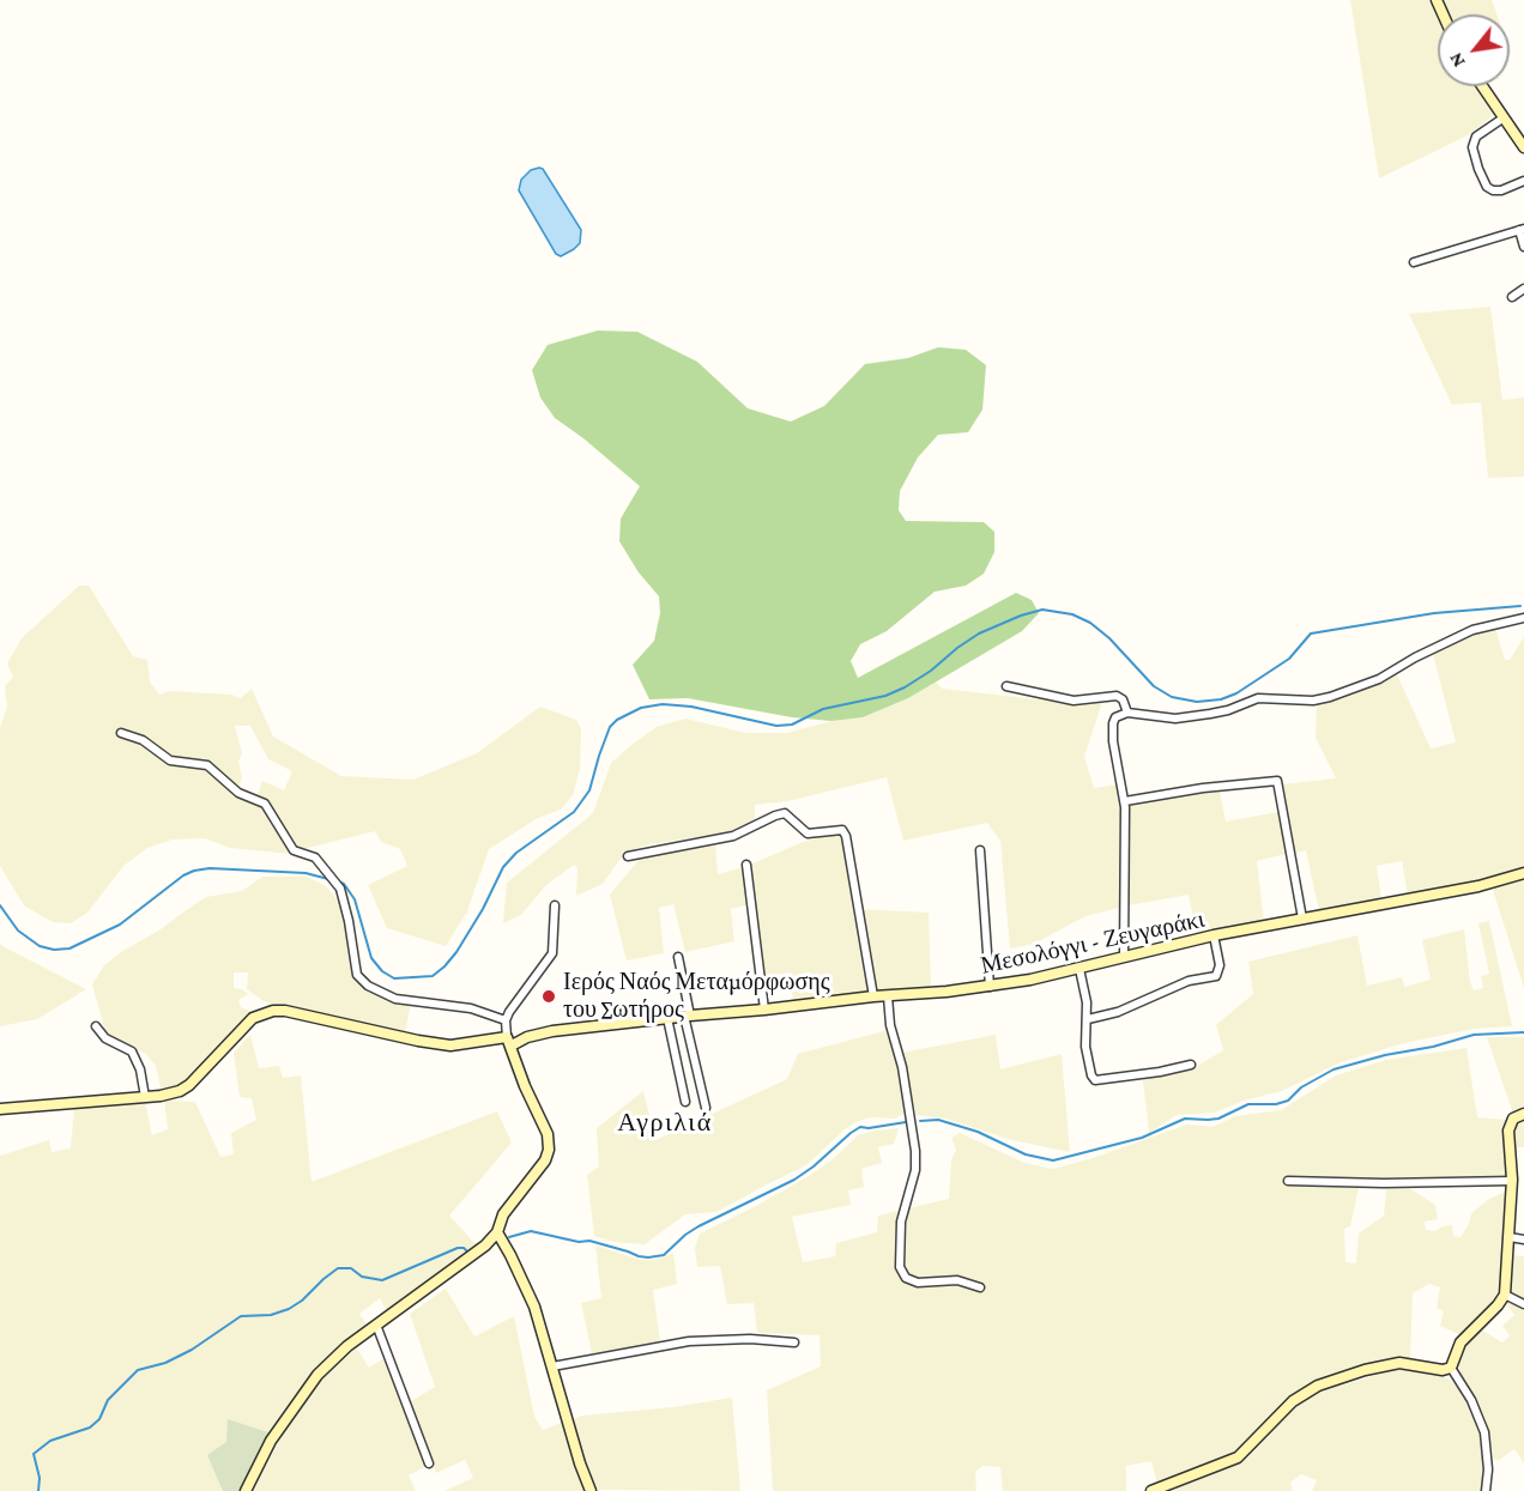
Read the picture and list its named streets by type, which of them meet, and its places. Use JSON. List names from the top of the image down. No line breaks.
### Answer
{"streets":{"main road":["Μεσολόγγι - Ζευγαράκι"]},"districts":["Αγριλιά"],"places":["Ιερός Ναός Μεταμόρφωσης του Σωτήρος"],"north":"bottom left"}
